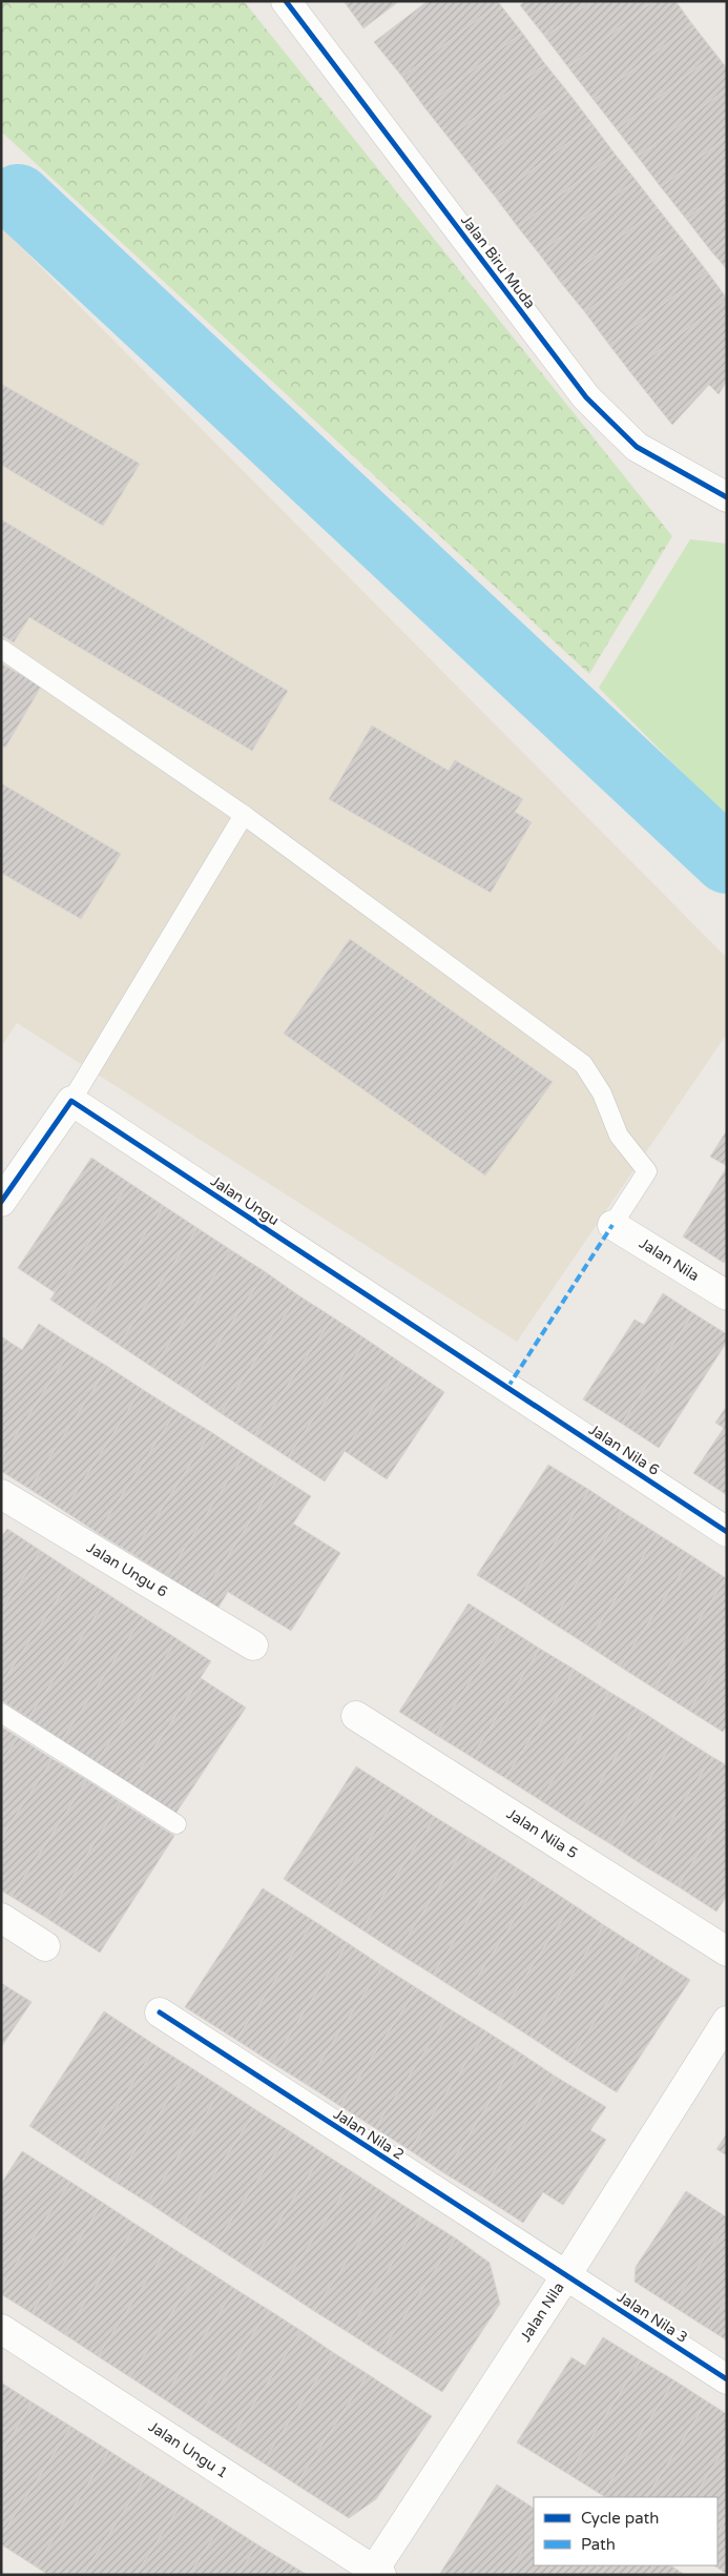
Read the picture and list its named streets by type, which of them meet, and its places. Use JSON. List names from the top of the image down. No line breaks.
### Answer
{"streets":{"street":["Jalan Biru Muda","Jalan Ungu","Jalan Nila","Jalan Nila 6","Jalan Ungu 6","Jalan Nila 5","Jalan Nila 2","Jalan Nila 3","Jalan Ungu 1"]},"crossings":[["Jalan Ungu","Jalan Nila 6"],["Jalan Nila","Jalan Nila 2"],["Jalan Nila","Jalan Nila 3"],["Jalan Nila","Jalan Ungu 1"],["Jalan Nila 2","Jalan Nila 3"]],"legend":["Cycle path","Path"]}
